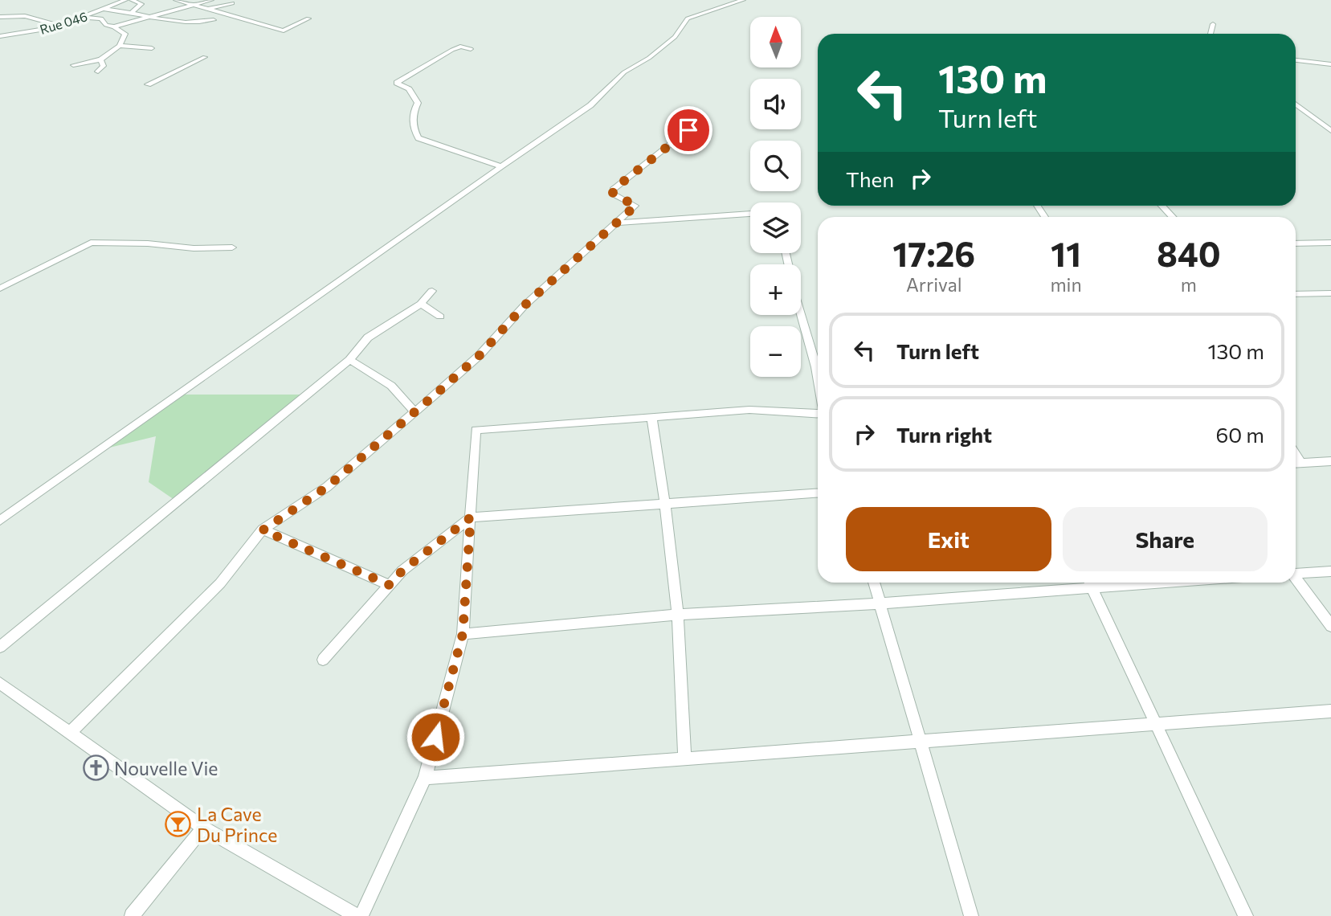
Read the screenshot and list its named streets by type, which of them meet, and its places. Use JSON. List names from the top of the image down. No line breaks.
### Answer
{"streets":{"street":["Rue 046"]},"places":{"church":["Nouvelle Vie"],"bar":["La Cave Du Prince"]},"north":"top","page":{"map_buttons":["+","−"],"turn":["130 m","Turn left"],"then":"Then","eta":["17:26","Arrival","11","min","840","m"],"list":[{"name":"Turn left","value":"130 m"},{"name":"Turn right","value":"60 m"}],"buttons":["Exit","Share"]}}
